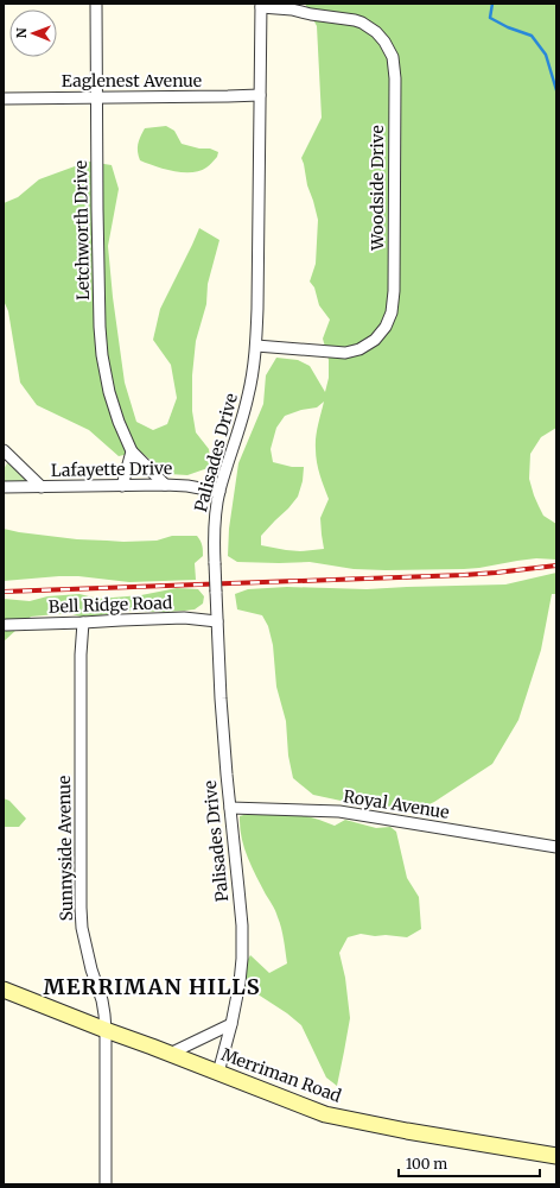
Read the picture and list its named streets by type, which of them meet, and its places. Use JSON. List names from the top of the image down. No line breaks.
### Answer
{"streets":{"main road":["Merriman Road"],"street":["Eaglenest Avenue","Woodside Drive","Letchworth Drive","Palisades Drive","Lafayette Drive","Bell Ridge Road","Royal Avenue","Sunnyside Avenue"]},"crossings":[["Eaglenest Avenue","Letchworth Drive"],["Eaglenest Avenue","Palisades Drive"],["Woodside Drive","Palisades Drive"],["Letchworth Drive","Lafayette Drive"],["Palisades Drive","Lafayette Drive"],["Palisades Drive","Bell Ridge Road"],["Palisades Drive","Royal Avenue"],["Palisades Drive","Merriman Road"],["Bell Ridge Road","Sunnyside Avenue"],["Sunnyside Avenue","Merriman Road"]],"districts":["MERRIMAN HILLS"],"scale_bar":"100 m","north":"left"}
